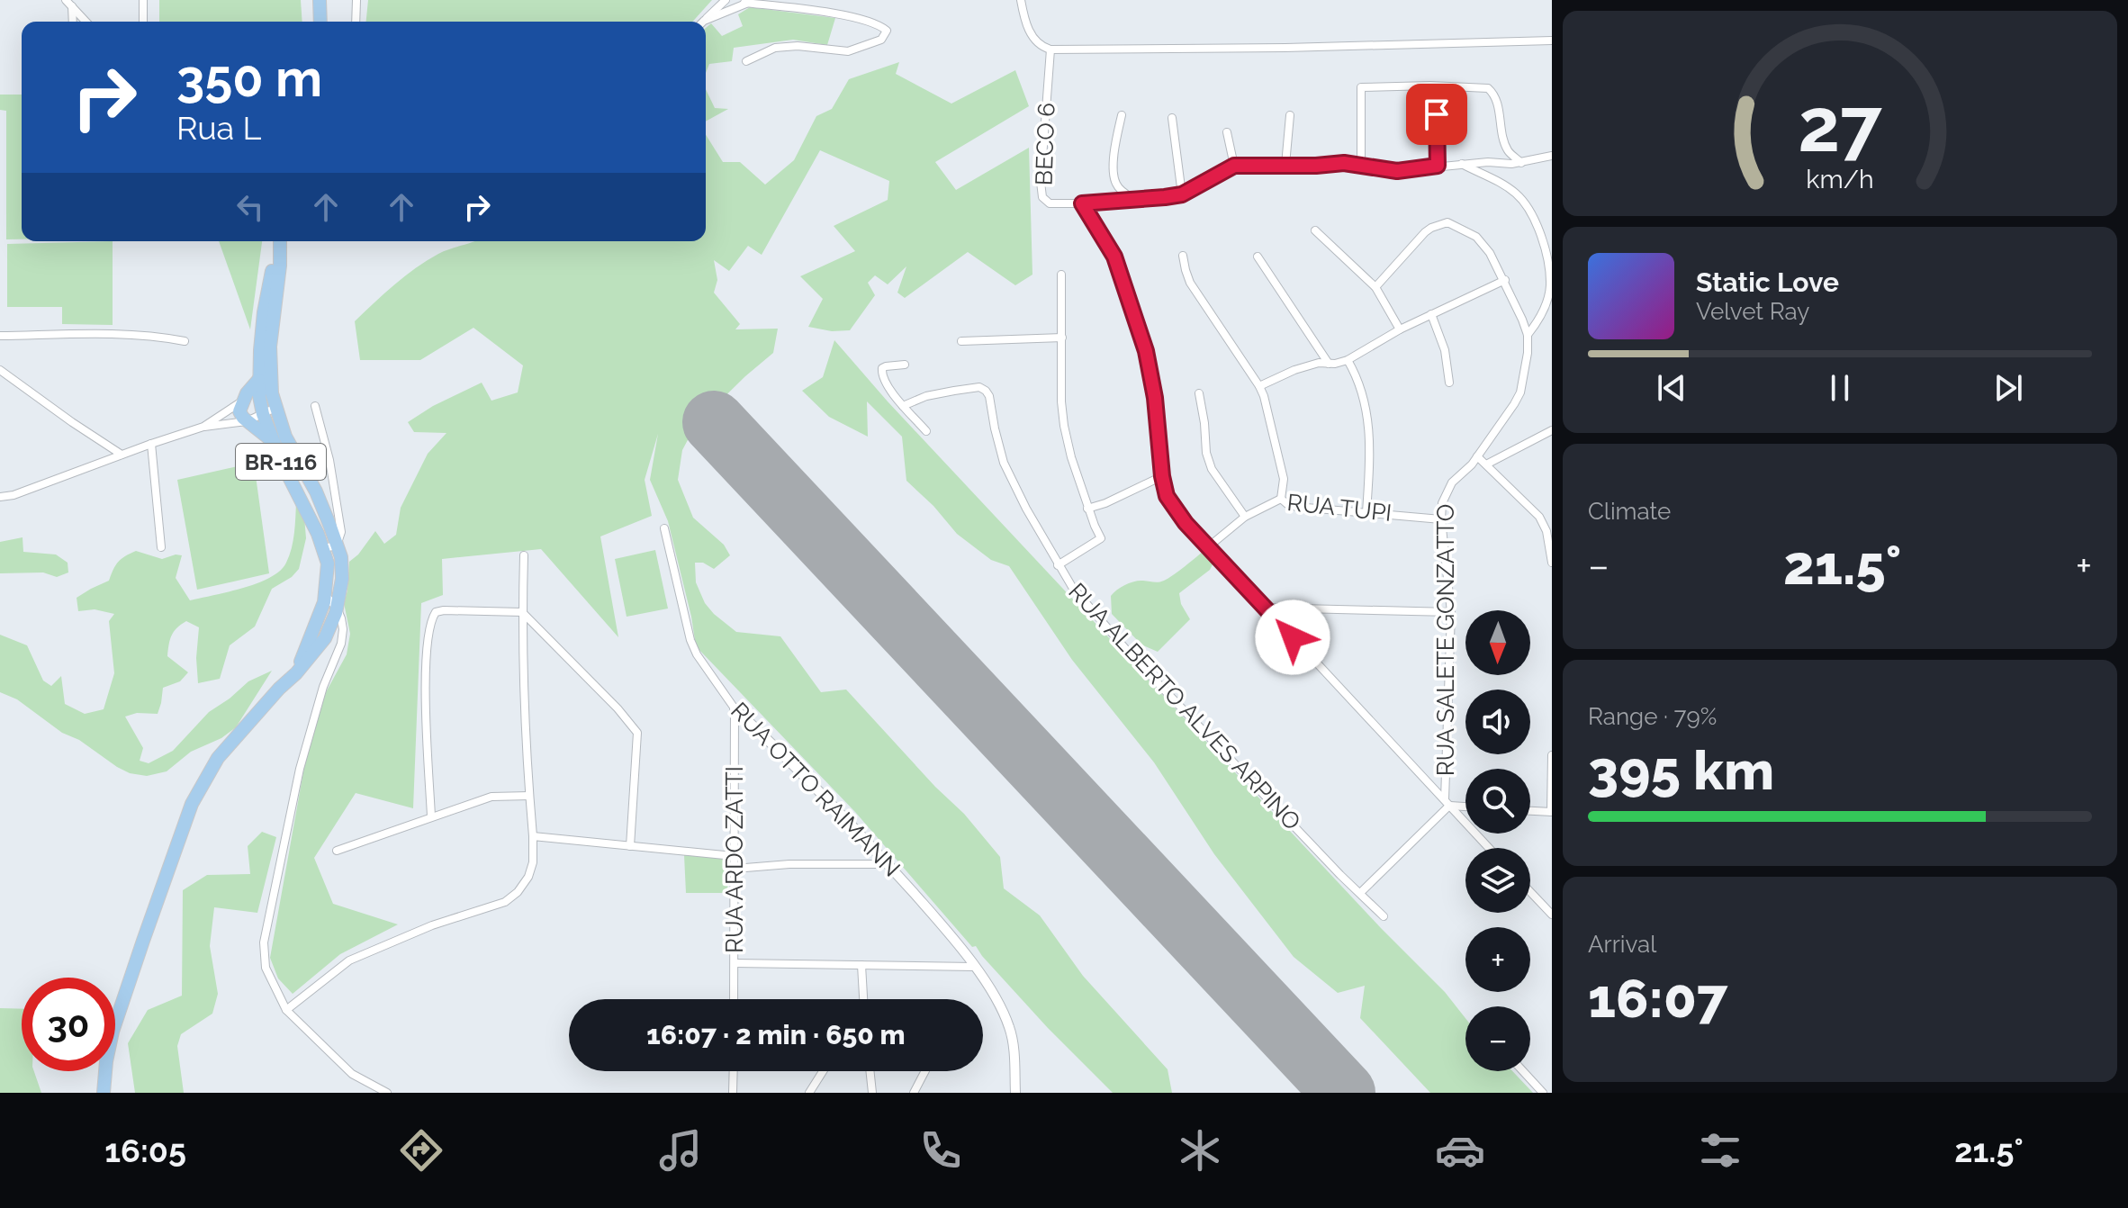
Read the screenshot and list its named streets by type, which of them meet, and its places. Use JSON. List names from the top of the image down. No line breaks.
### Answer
{"streets":{"main road":["BR-116"],"street":["BECO 6","RUA TUPI","RUA SALETE GONZATTO","RUA ALBERTO ALVES ARPINO","RUA OTTO RAIMANN","RUA ARDO ZATTI"]},"crossings":[["RUA TUPI","RUA SALETE GONZATTO"],["RUA OTTO RAIMANN","RUA ARDO ZATTI"]],"north":"bottom","page":{"turn":["350 m","Rua L"],"song":["Static Love","Velvet Ray"],"tile":["Climate",["Range · 79%","395 km"],["Arrival","16:07"]],"heat":["−","21.5°","+"],"map_buttons":["+","−"],"limit":"30","trip":"16:07 · 2 min · 650 m","tabs":["16:05","21.5°"],"gauge":["27","km/h"]}}
